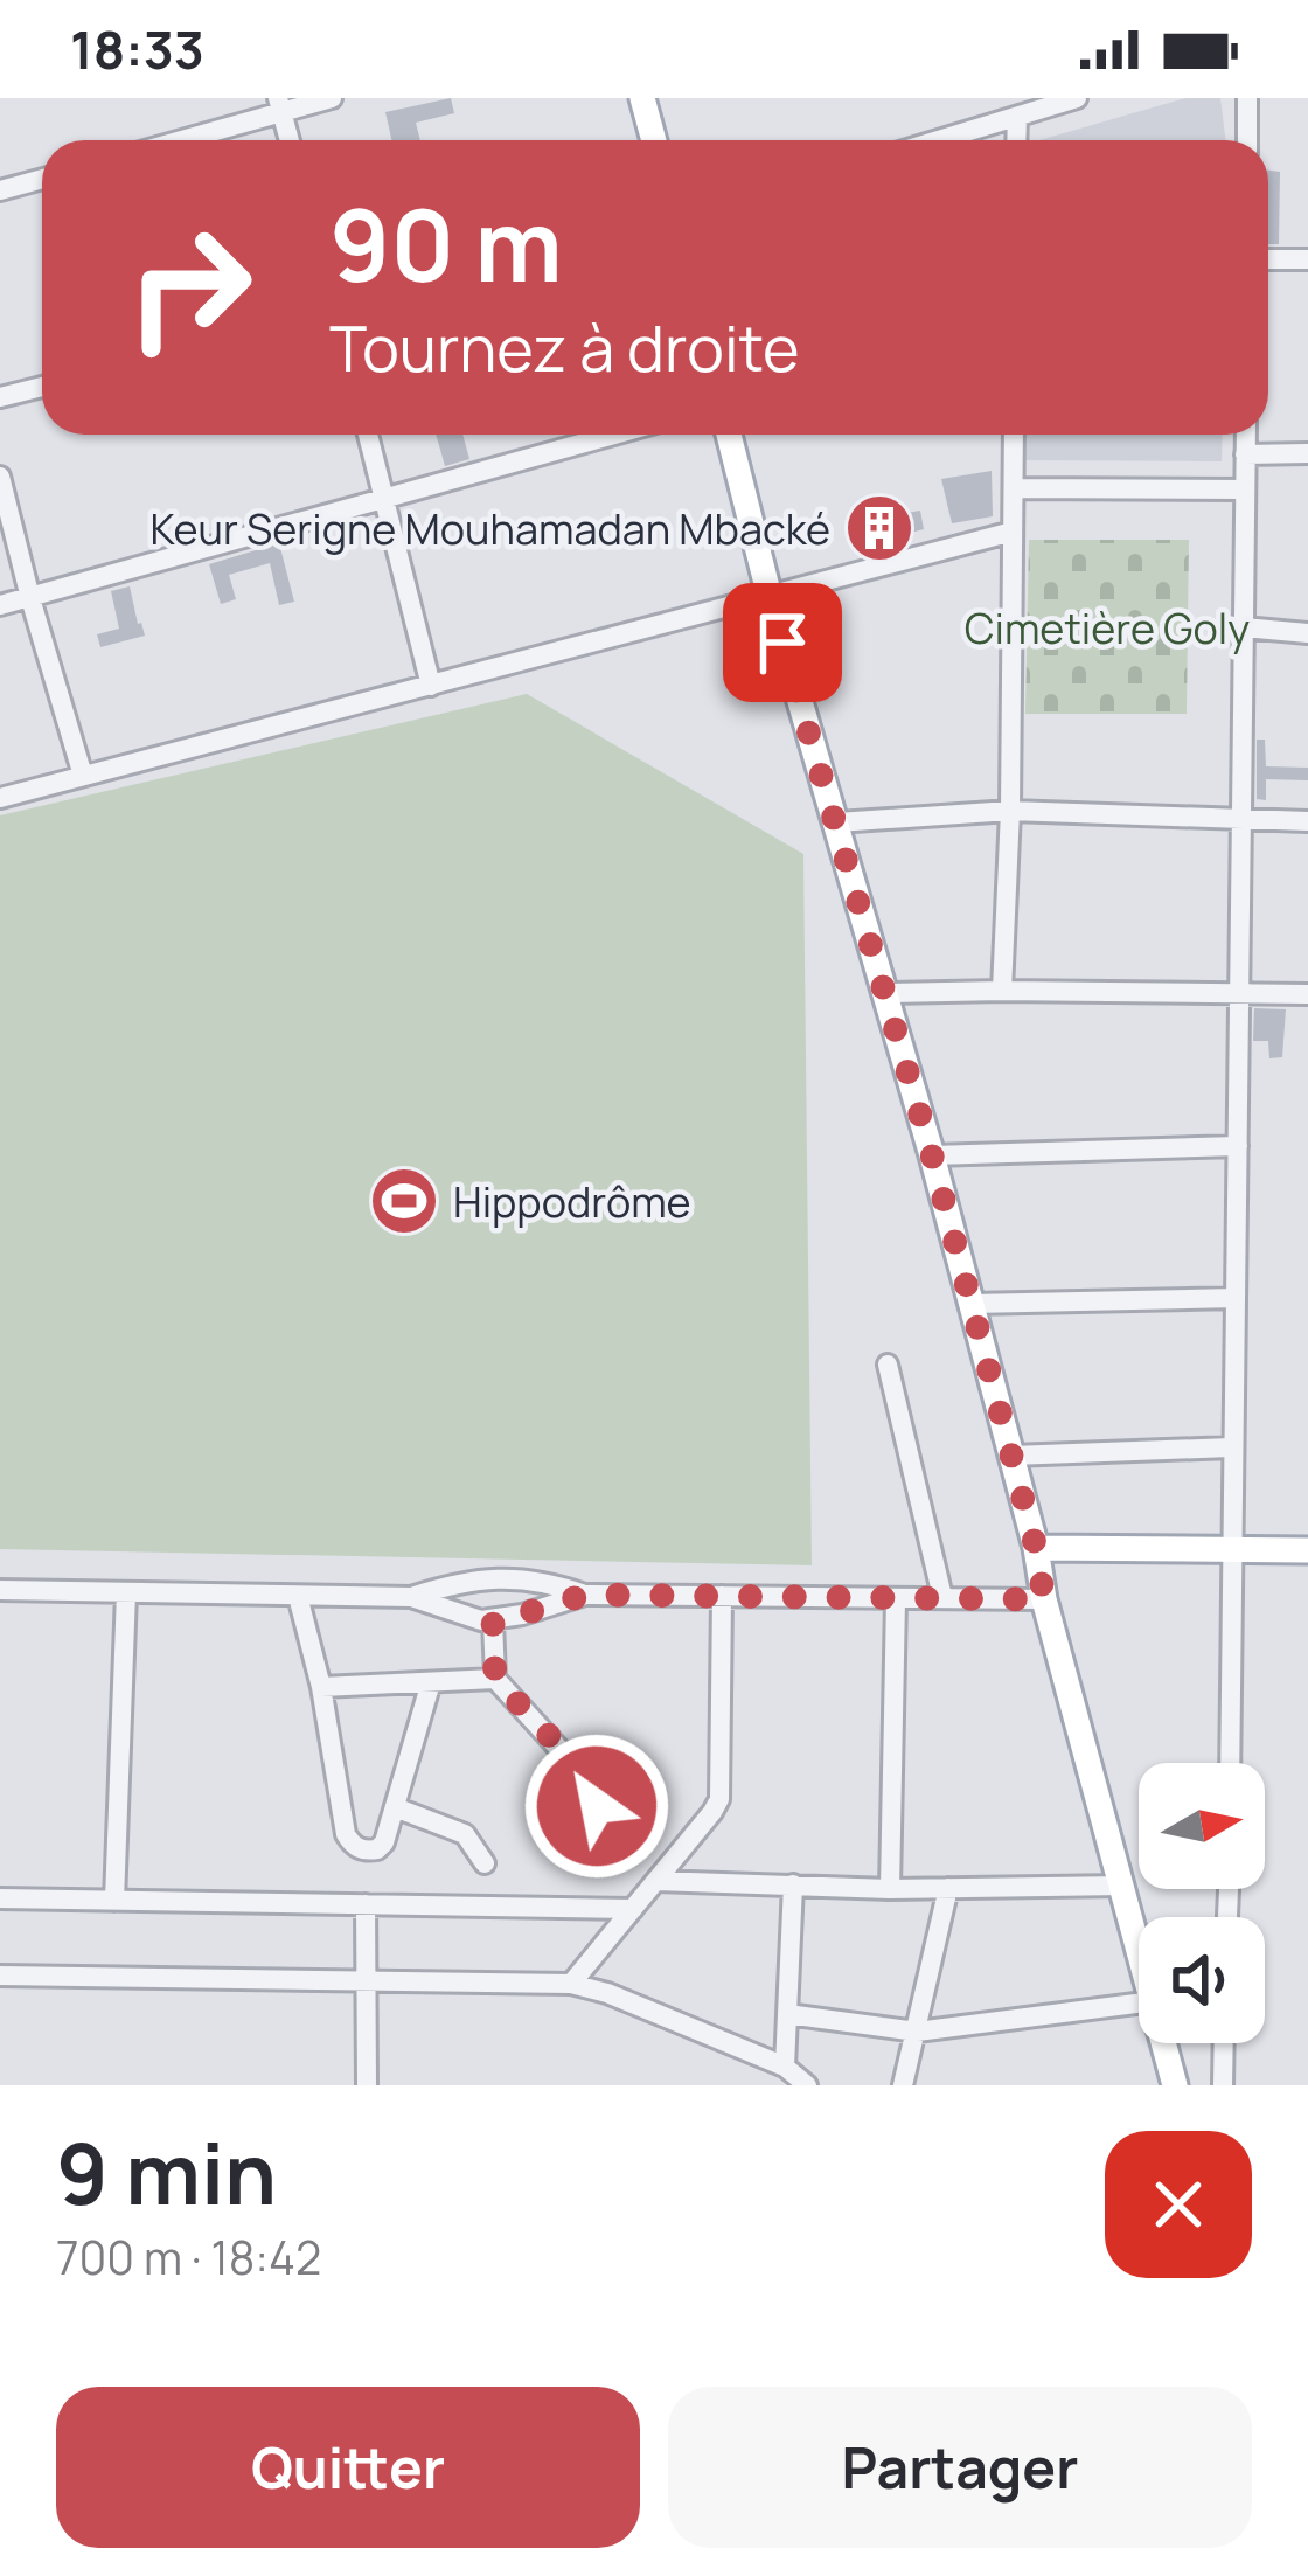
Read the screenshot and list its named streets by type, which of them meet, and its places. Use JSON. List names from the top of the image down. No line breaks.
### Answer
{"parks":["Cimetière Goly"],"places":{"building":["Keur Serigne Mouhamadan Mbacké"],"sports":["Hippodrôme"]},"north":"right","page":{"status":"18:33","turn":["90 m","Tournez à droite"],"heading":["9 min","700 m · 18:42"],"buttons":["Quitter","Partager"]}}
